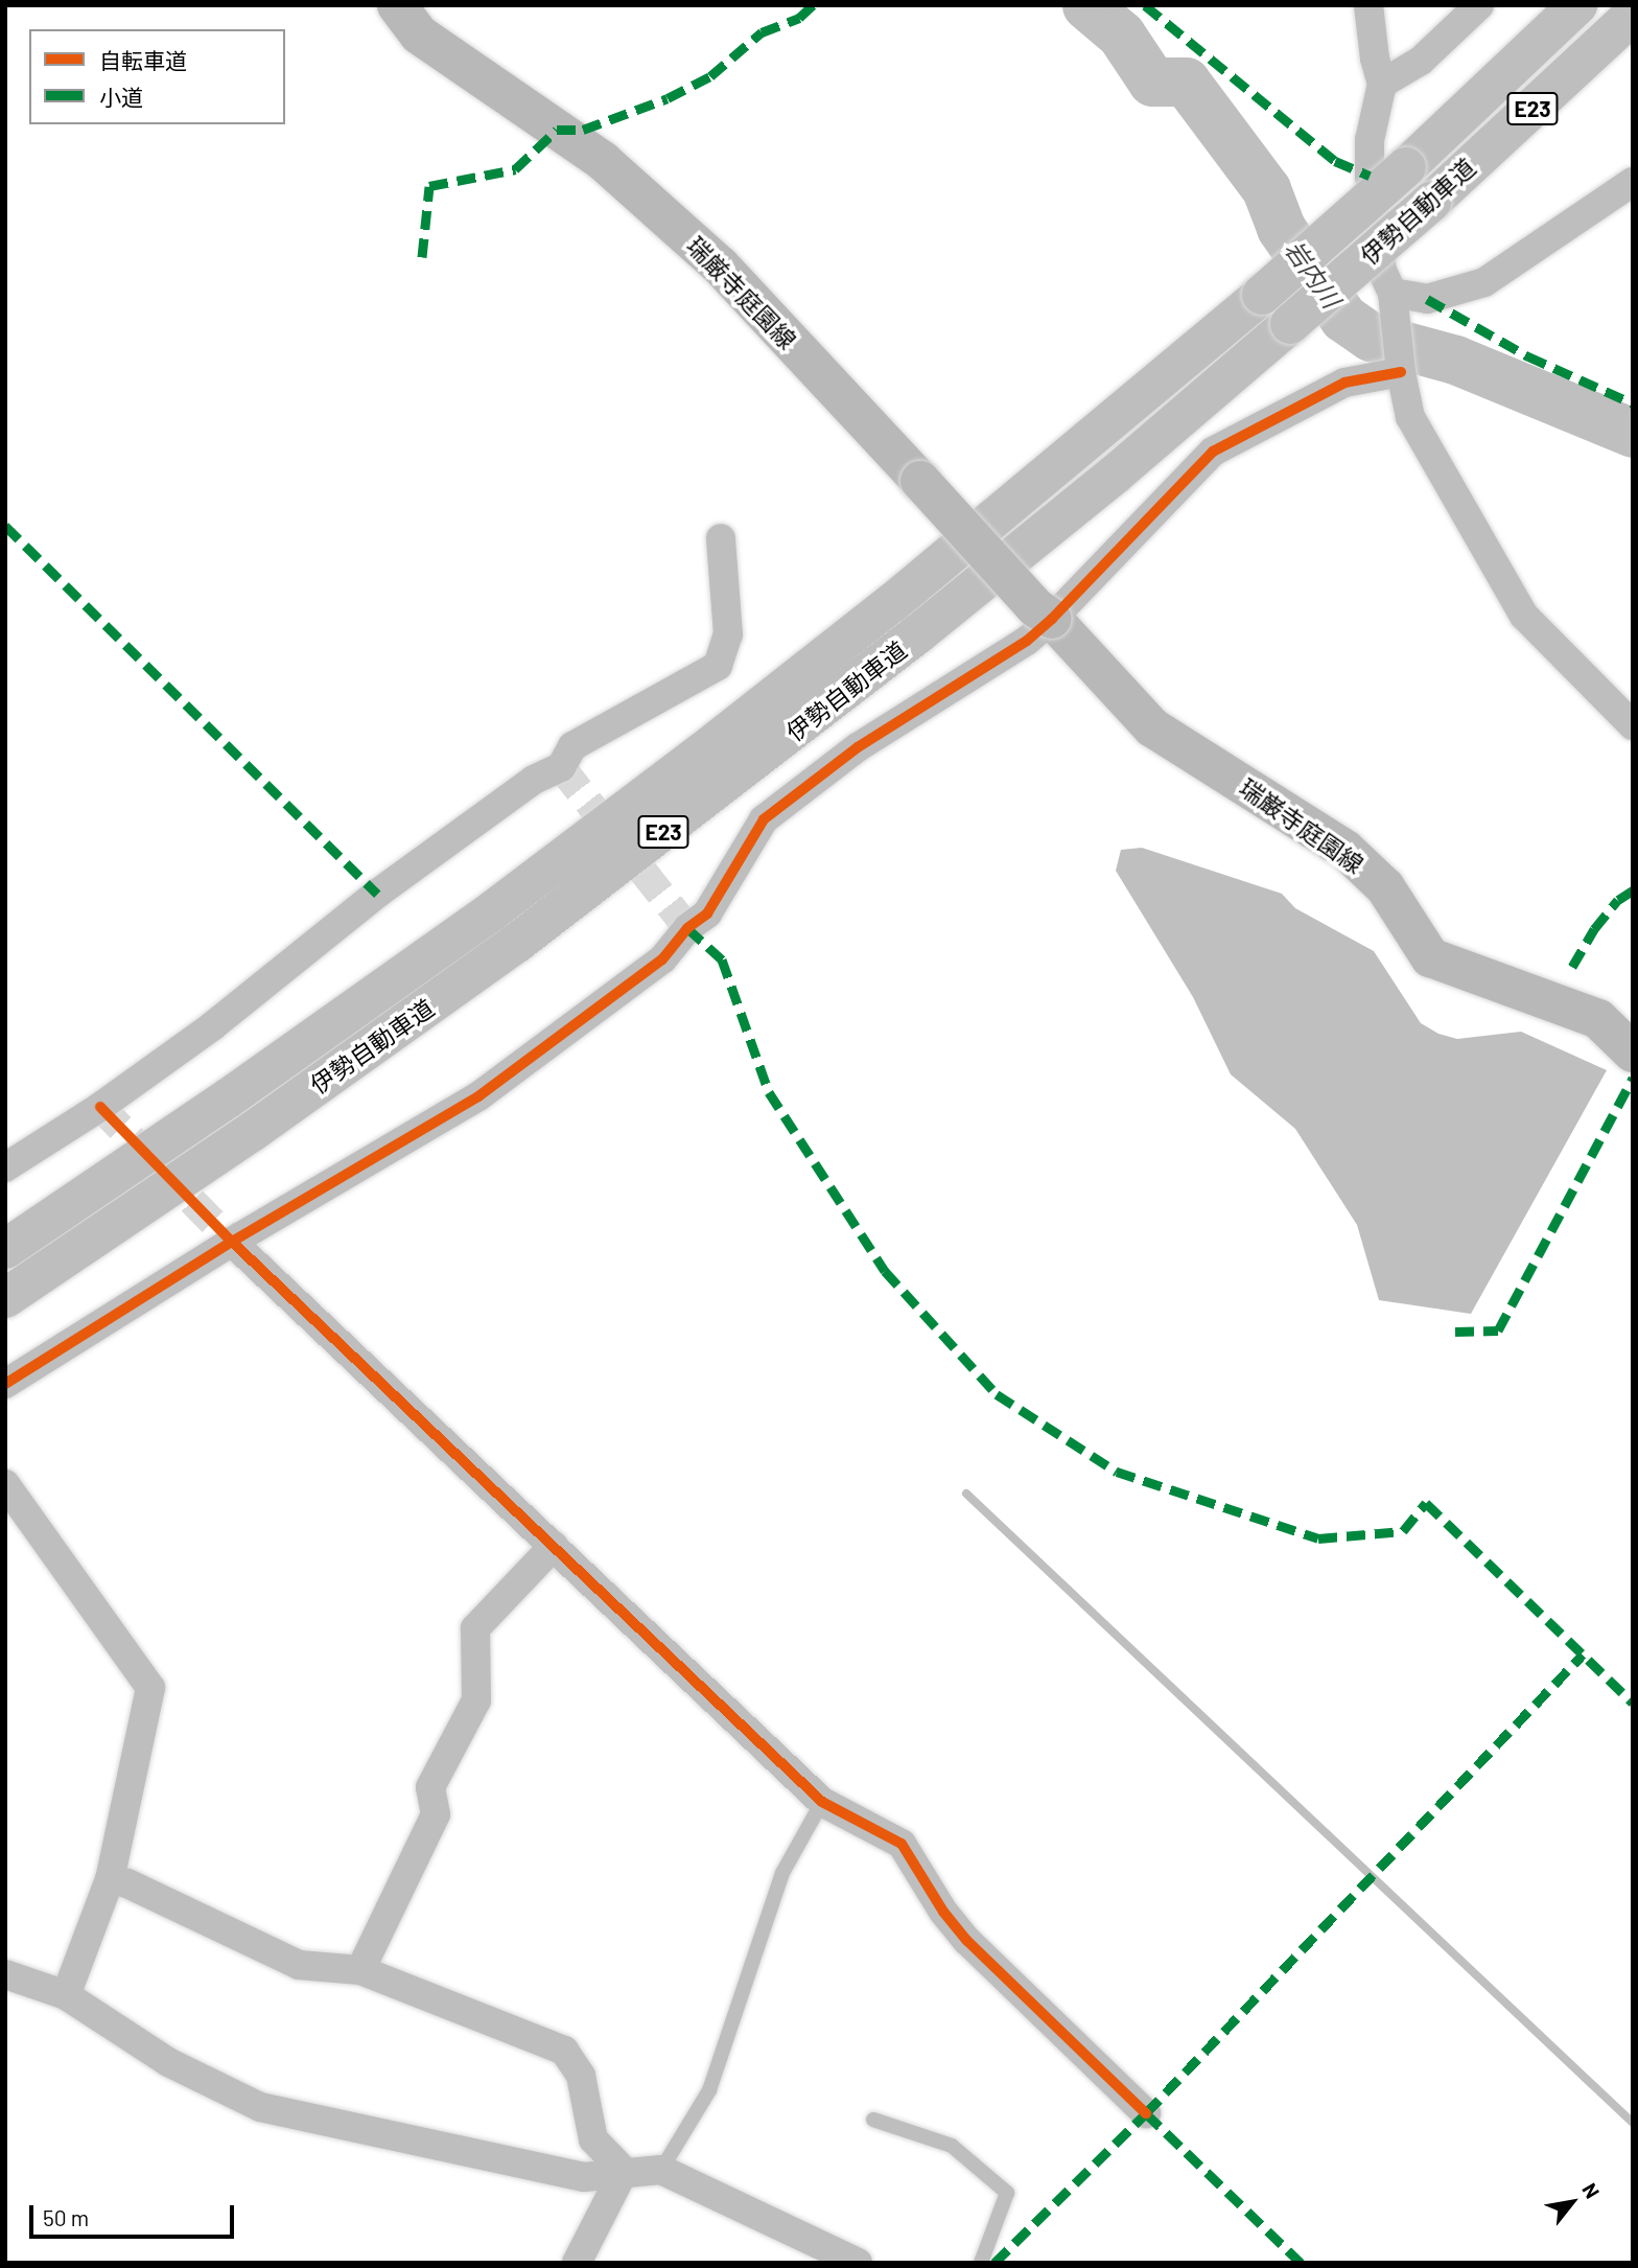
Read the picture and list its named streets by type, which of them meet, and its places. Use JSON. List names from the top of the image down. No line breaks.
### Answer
{"streets":{"highway":["E23","伊勢自動車道"],"main road":["瑞厳寺庭園線","瑞巌寺庭園線"]},"crossings":[["瑞厳寺庭園線","瑞巌寺庭園線"]],"water":["岩内川"],"legend":["自転車道","小道"],"scale_bar":"50 m","north":"top right"}
